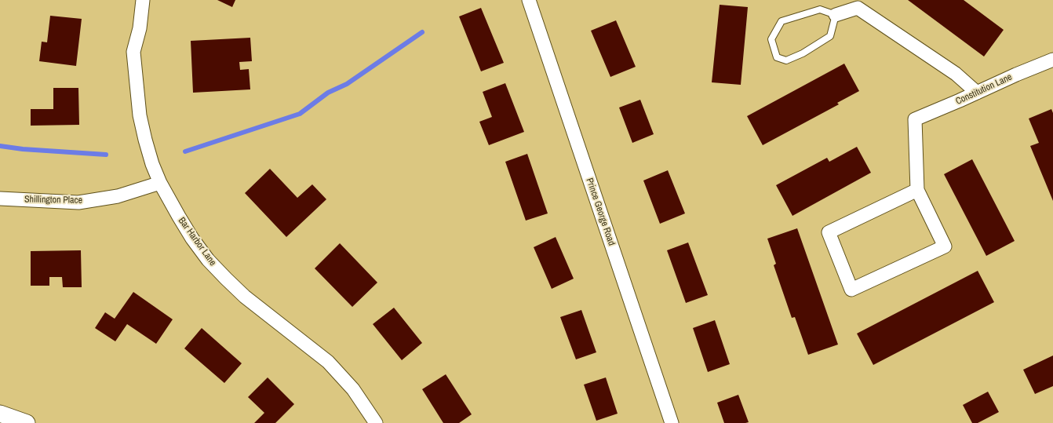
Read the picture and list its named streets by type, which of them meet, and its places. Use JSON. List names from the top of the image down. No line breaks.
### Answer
{"streets":{"street":["Constitution Lane","Shillington Place","Prince George Road","Bar Harbor Lane"]},"crossings":[["Shillington Place","Bar Harbor Lane"]]}
